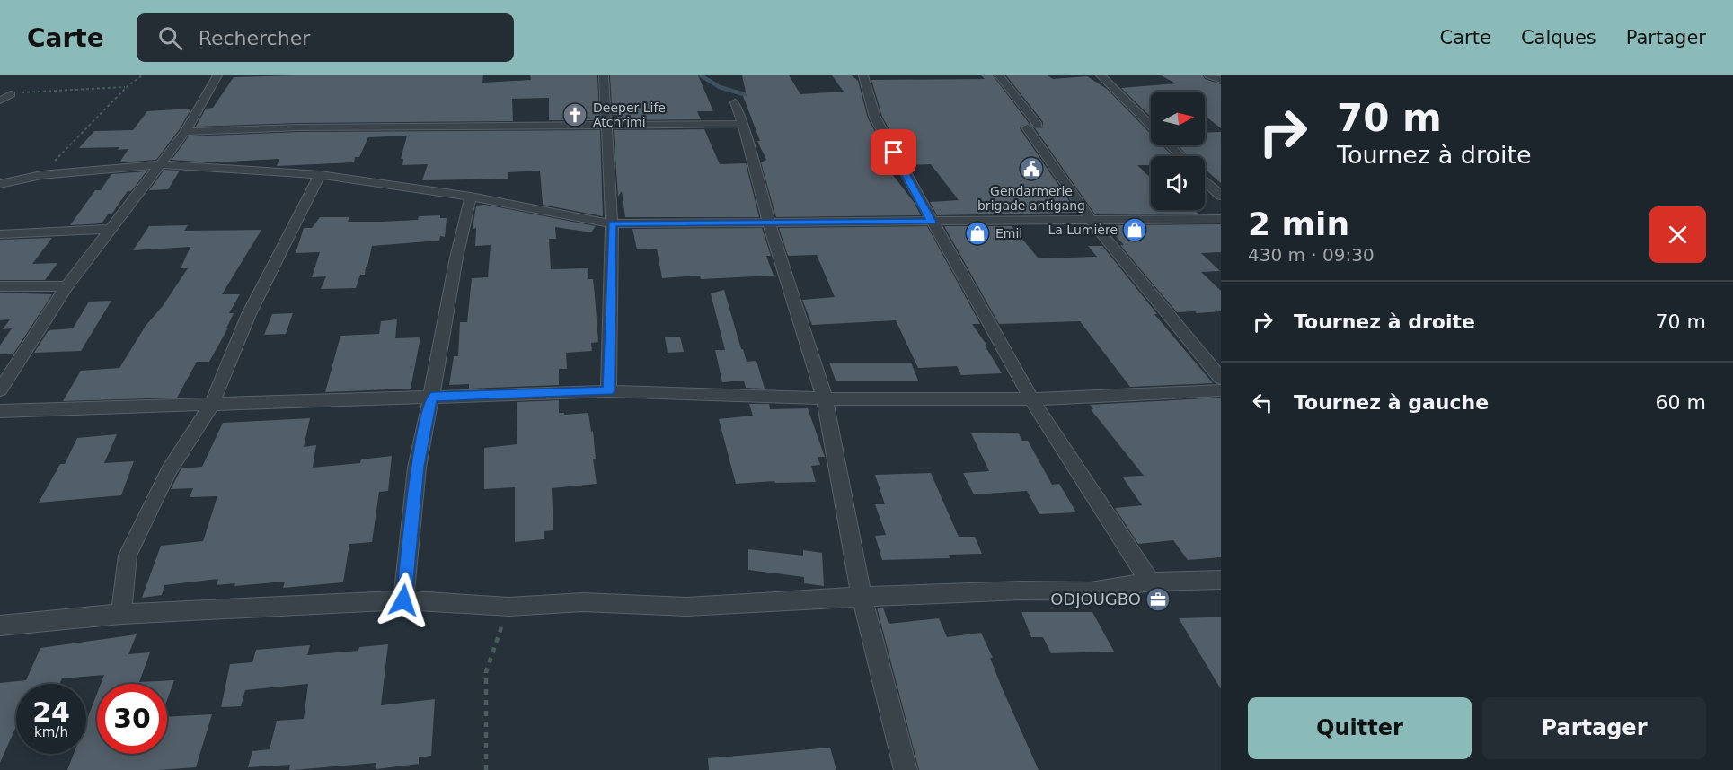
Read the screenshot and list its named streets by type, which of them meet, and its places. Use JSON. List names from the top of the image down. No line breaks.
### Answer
{"places":{"church":["Deeper Life Atchrimi"],"public building":["Gendarmerie brigade antigang"],"shop":["La Lumière","Emil"],"office":["ODJOUGBO"]},"north":"right","page":{"header":"Carte","search":"Rechercher","nav":["Carte","Calques","Partager"],"turn":["70 m","Tournez à droite"],"heading":["2 min","430 m · 09:30"],"list":[{"name":"Tournez à droite","value":"70 m"},{"name":"Tournez à gauche","value":"60 m"}],"speed":"24 km/h","limit":"30","buttons":["Quitter","Partager"]}}
